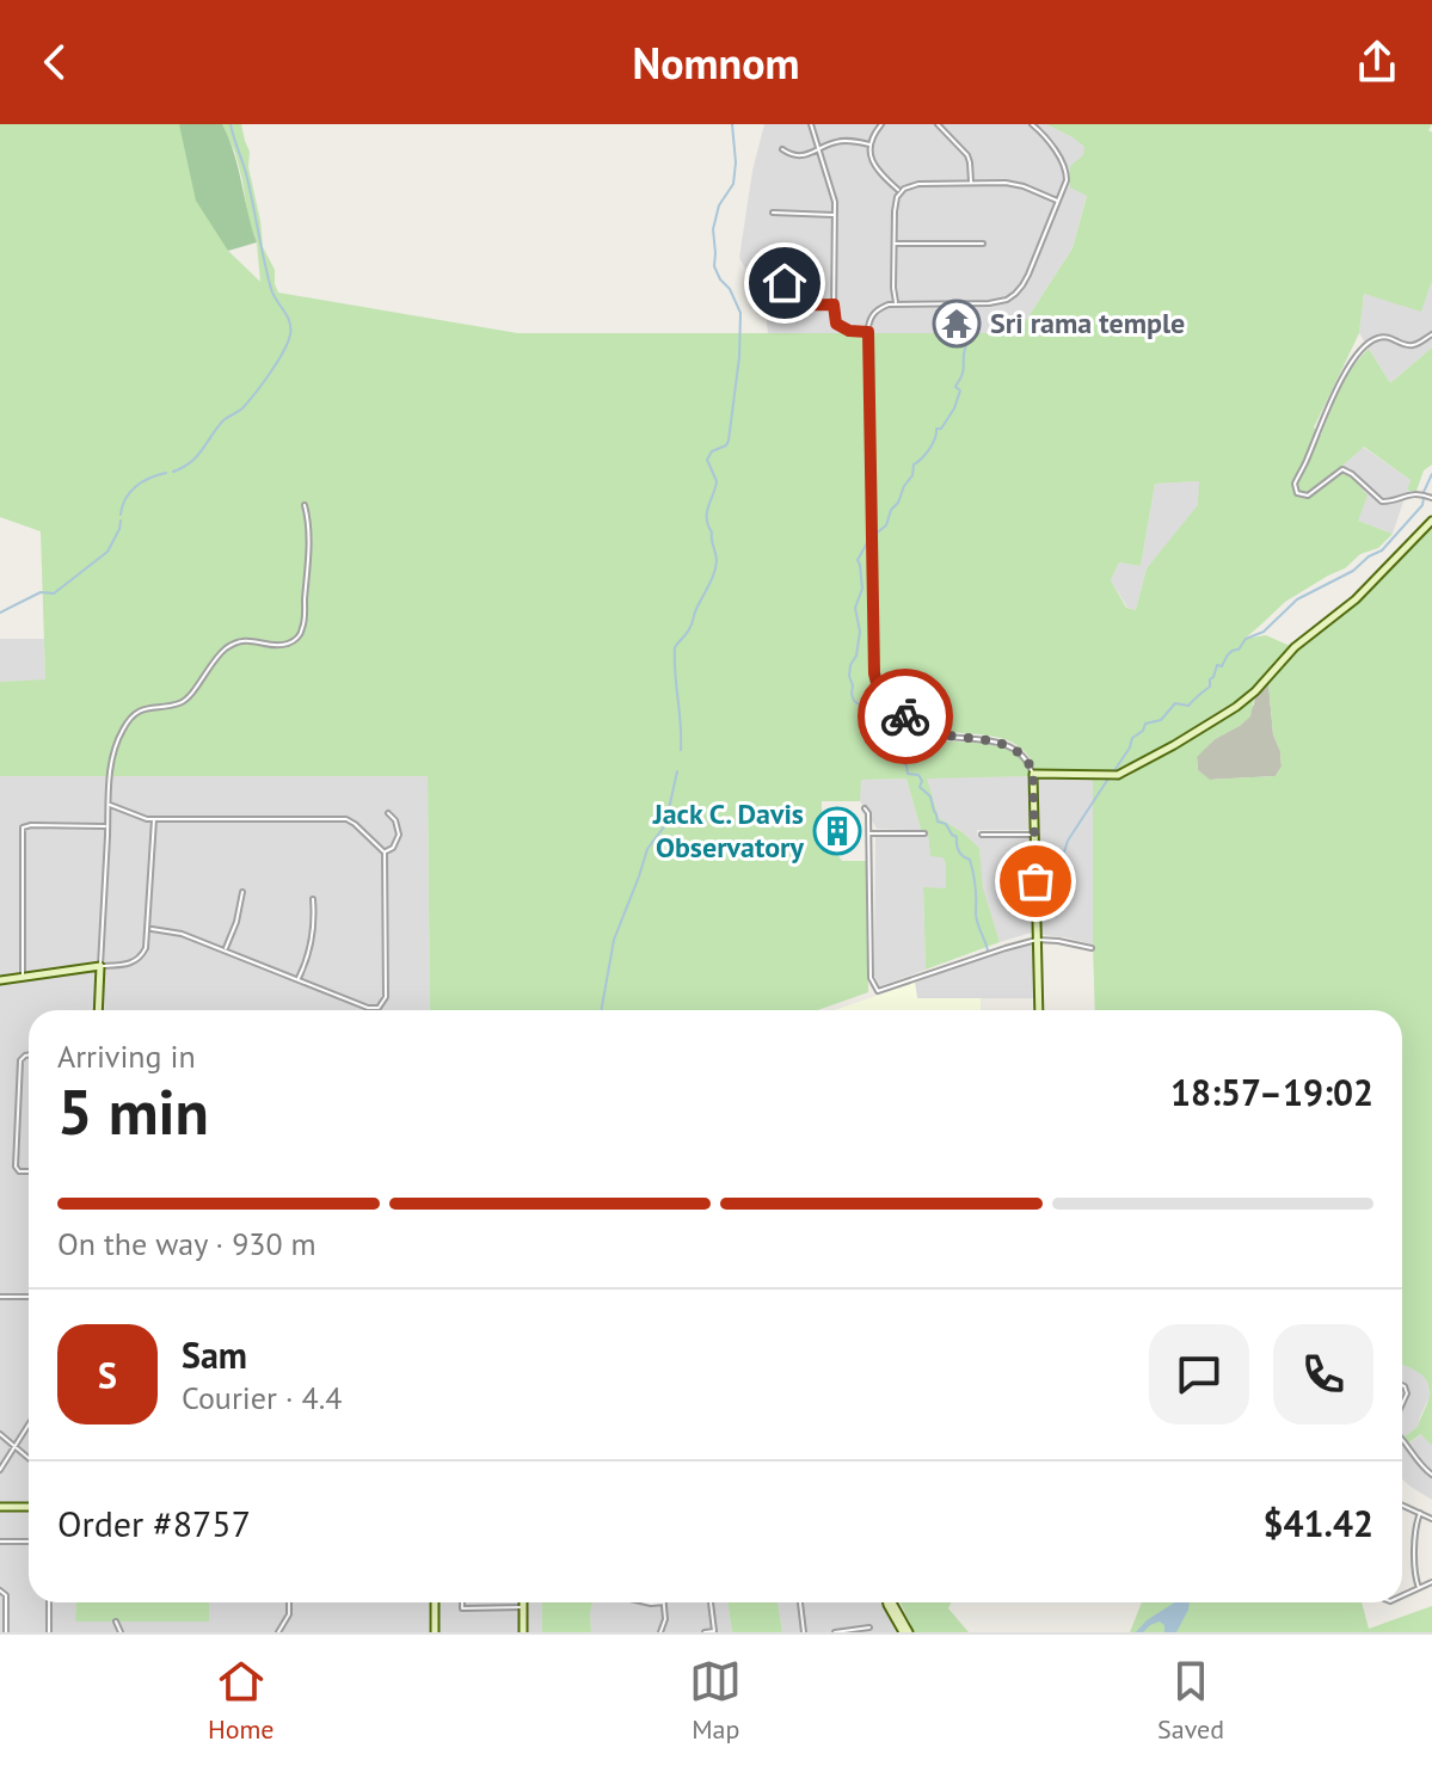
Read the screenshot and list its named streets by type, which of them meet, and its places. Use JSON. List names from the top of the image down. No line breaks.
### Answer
{"places":{"temple":["Sri rama temple"],"building":["Jack C. Davis Observatory"]},"page":{"header":"Nomnom","heading":["5 min","Arriving in","18:57–19:02"],"panel":["Sam","Courier · 4.4","Order #8757","$41.42"],"bar":"On the way · 930 m","round":"S","tabs":["Home","Map","Saved"]}}
